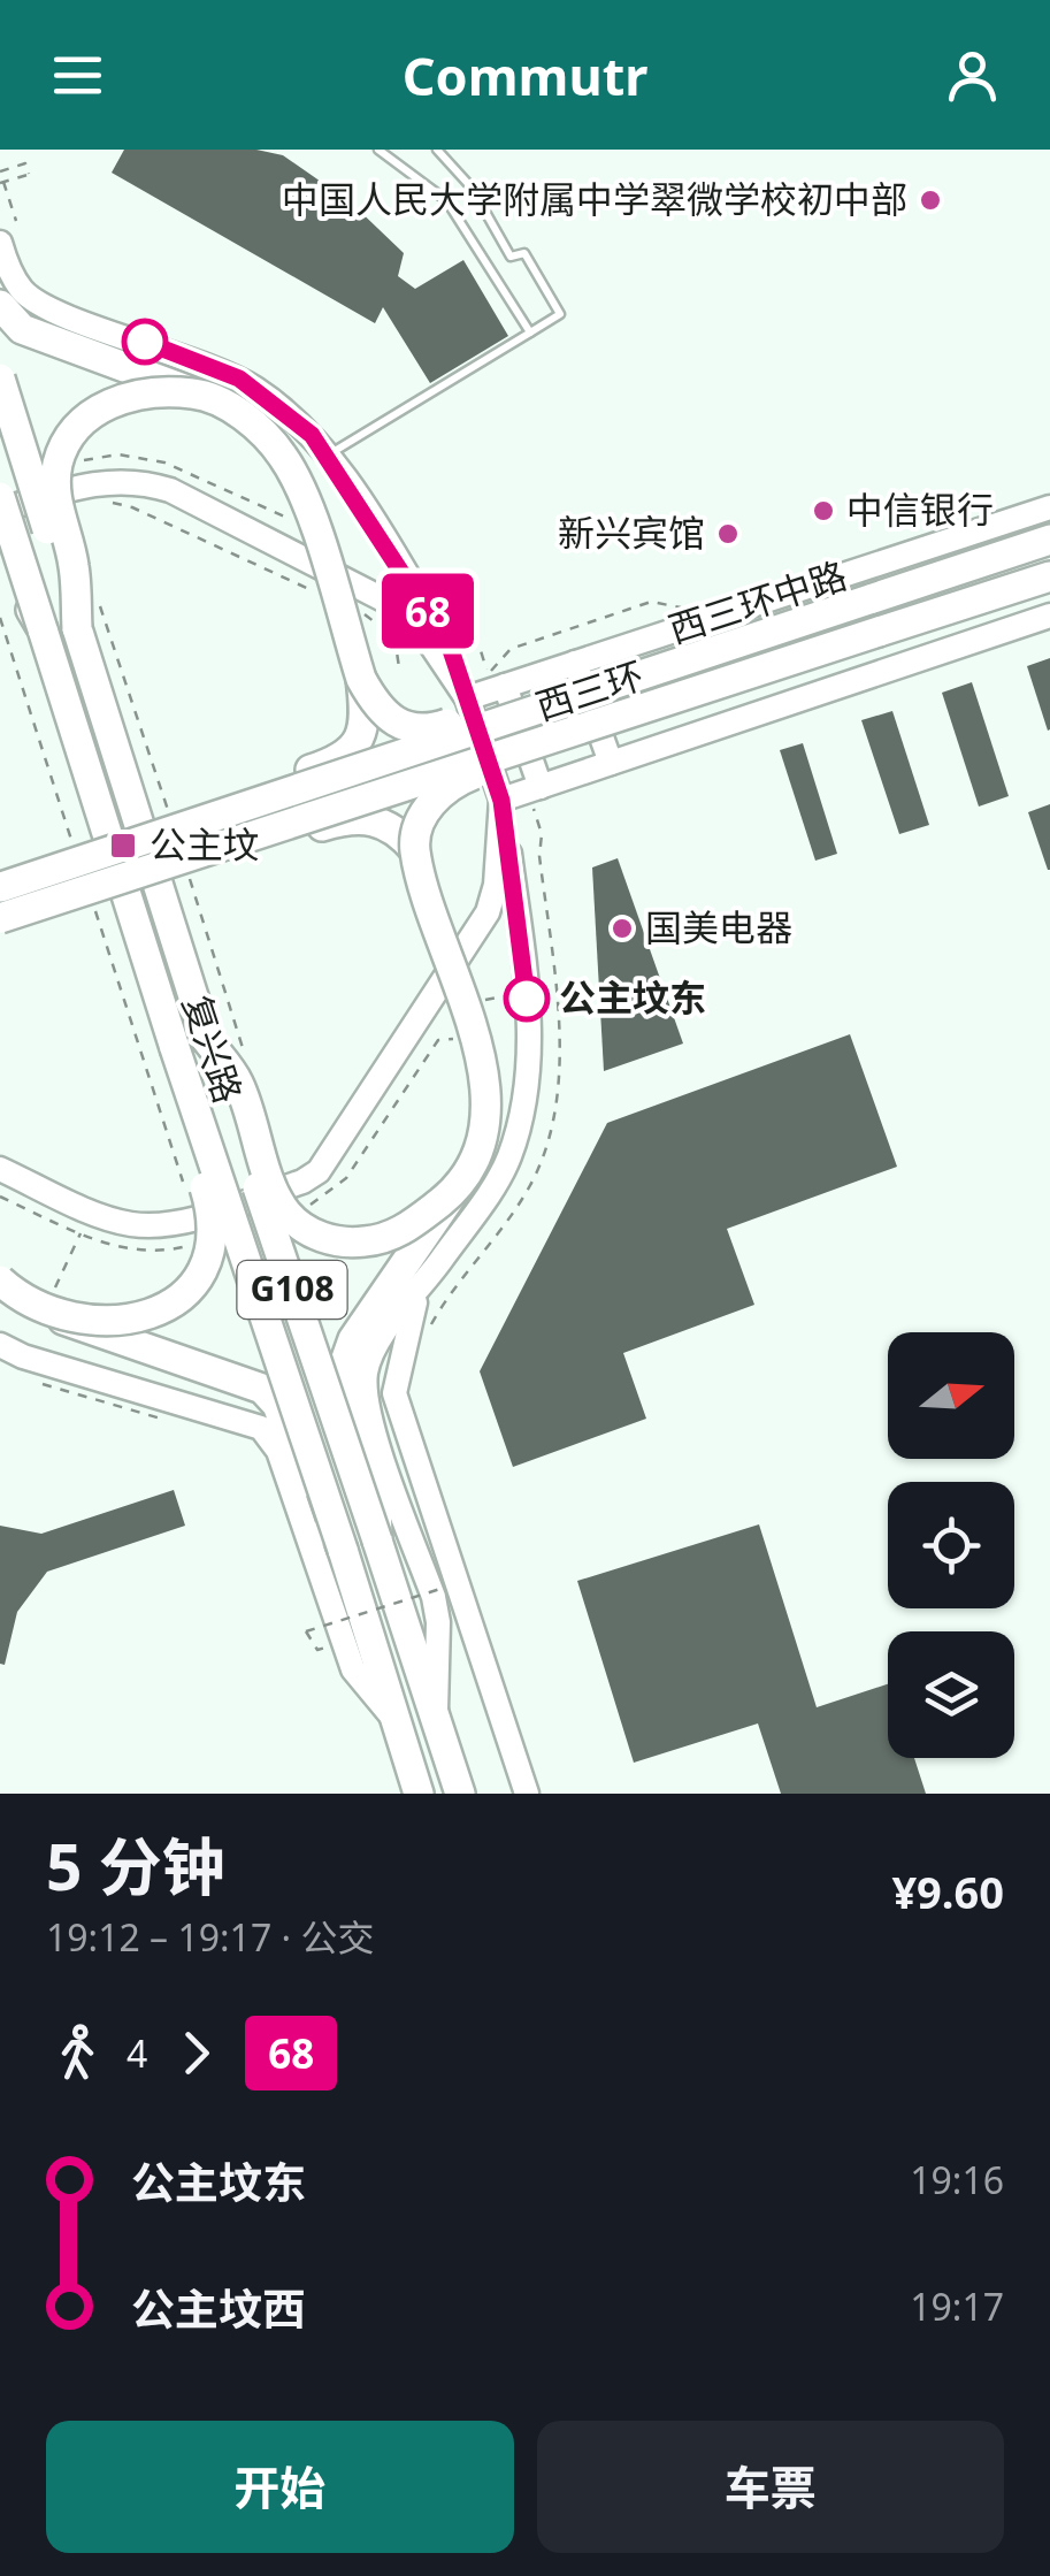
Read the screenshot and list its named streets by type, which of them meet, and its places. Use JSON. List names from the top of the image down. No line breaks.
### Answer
{"streets":{"highway":["西三环","复兴路","G108"],"street":["西三环中路"]},"places":{"other":["中国人民大学附属中学翠微学校初中部","中信银行","新兴宾馆","国美电器","公主坟东"],"transit":["公主坟"]},"lines":["bus line 68"],"north":"right","page":{"header":"Commutr","on_map":"68","heading":["5 分钟","19:12 – 19:17 · 公交","¥9.60"],"legs":["4","68"],"list":[{"name":"公主坟东","value":"19:16"},{"name":"公主坟西","value":"19:17"}],"buttons":["开始","车票"]}}
